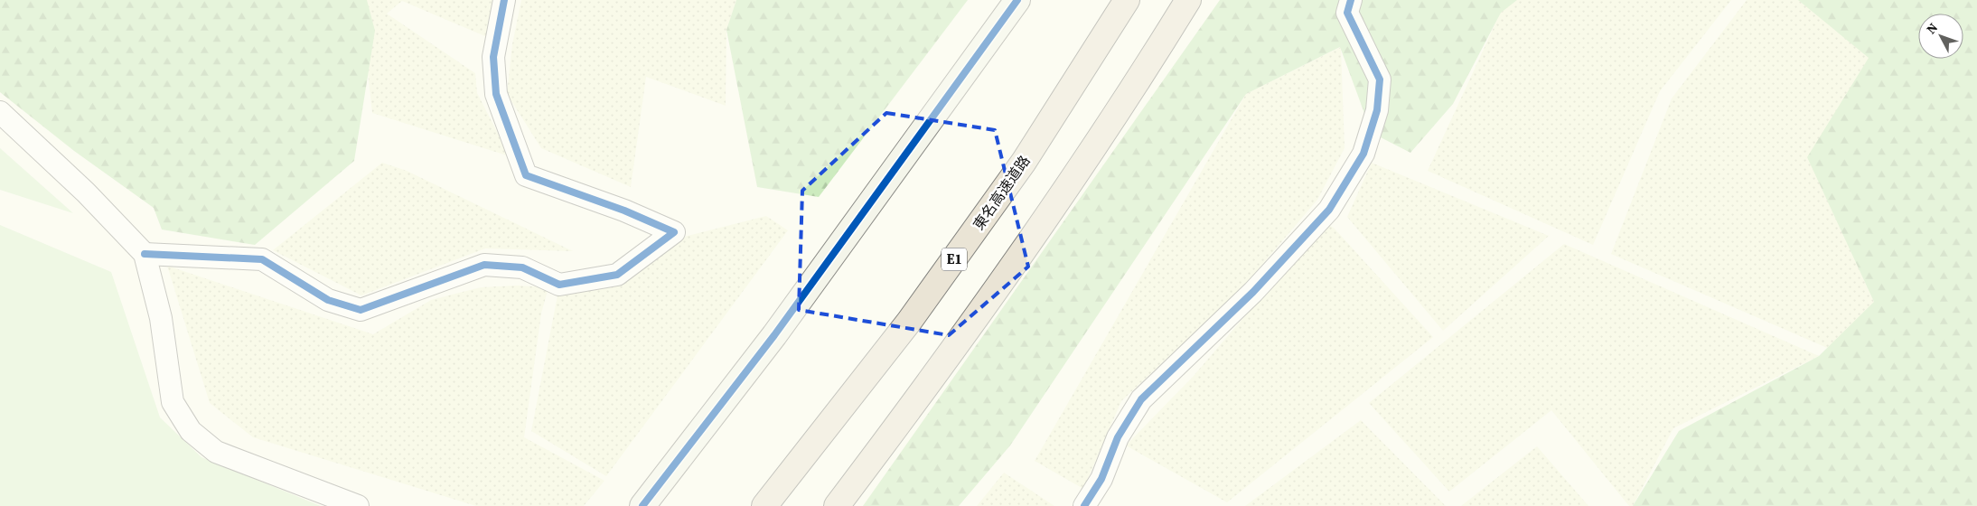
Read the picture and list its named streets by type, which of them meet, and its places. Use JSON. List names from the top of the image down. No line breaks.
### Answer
{"streets":{"highway":["東名高速道路","E1"]},"north":"top left"}
